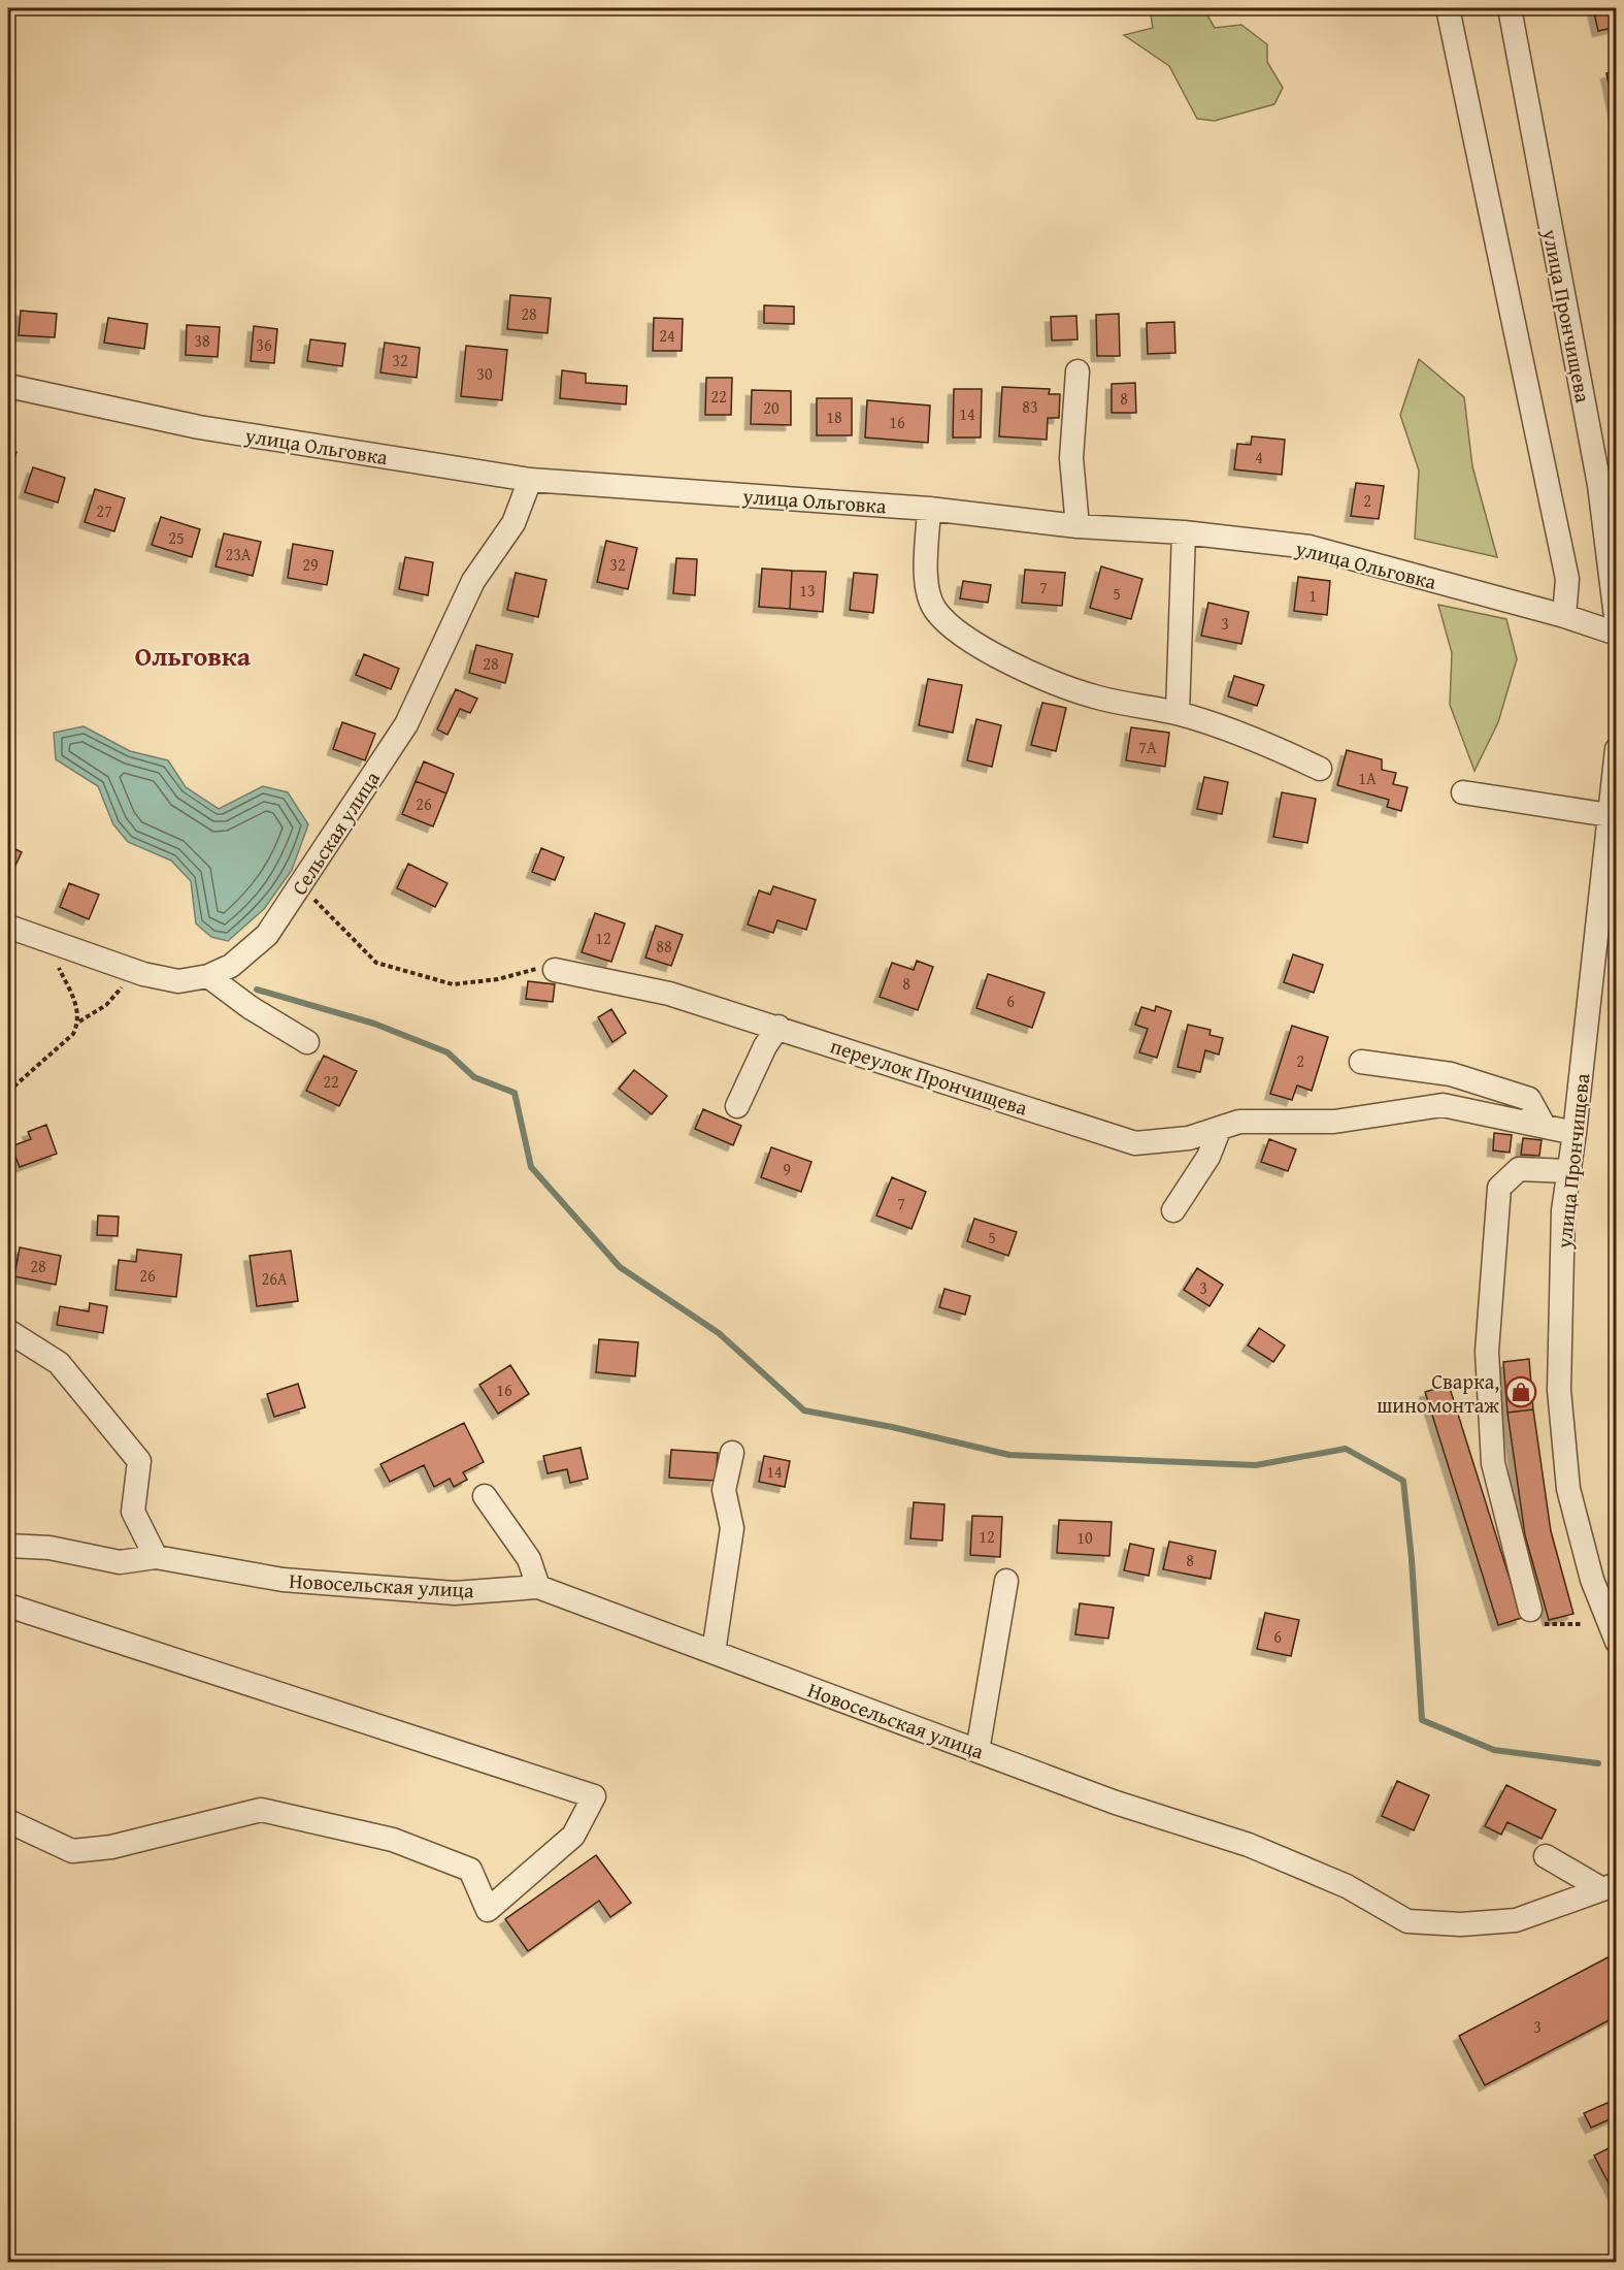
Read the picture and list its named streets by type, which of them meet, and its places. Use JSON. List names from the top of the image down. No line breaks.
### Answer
{"streets":{"street":["улица Прончищева","улица Ольговка","Сельская улица","переулок Прончищева","Новосельская улица"]},"crossings":[["улица Прончищева","переулок Прончищева"],["улица Ольговка","Сельская улица"]],"districts":["Ольговка"],"places":{"shop":["Сварка, шиномонтаж"]},"house_numbers":["28","24","38","36","32","30","22","8","83","20","14","18","16","4","2","27","25","23А","29","32","7","13","5","1","3","28","7А","1А","26","12","88","8","6","2","22","9","7","5","28","26","26А","3","16","14","12","10","8","6","3"]}
